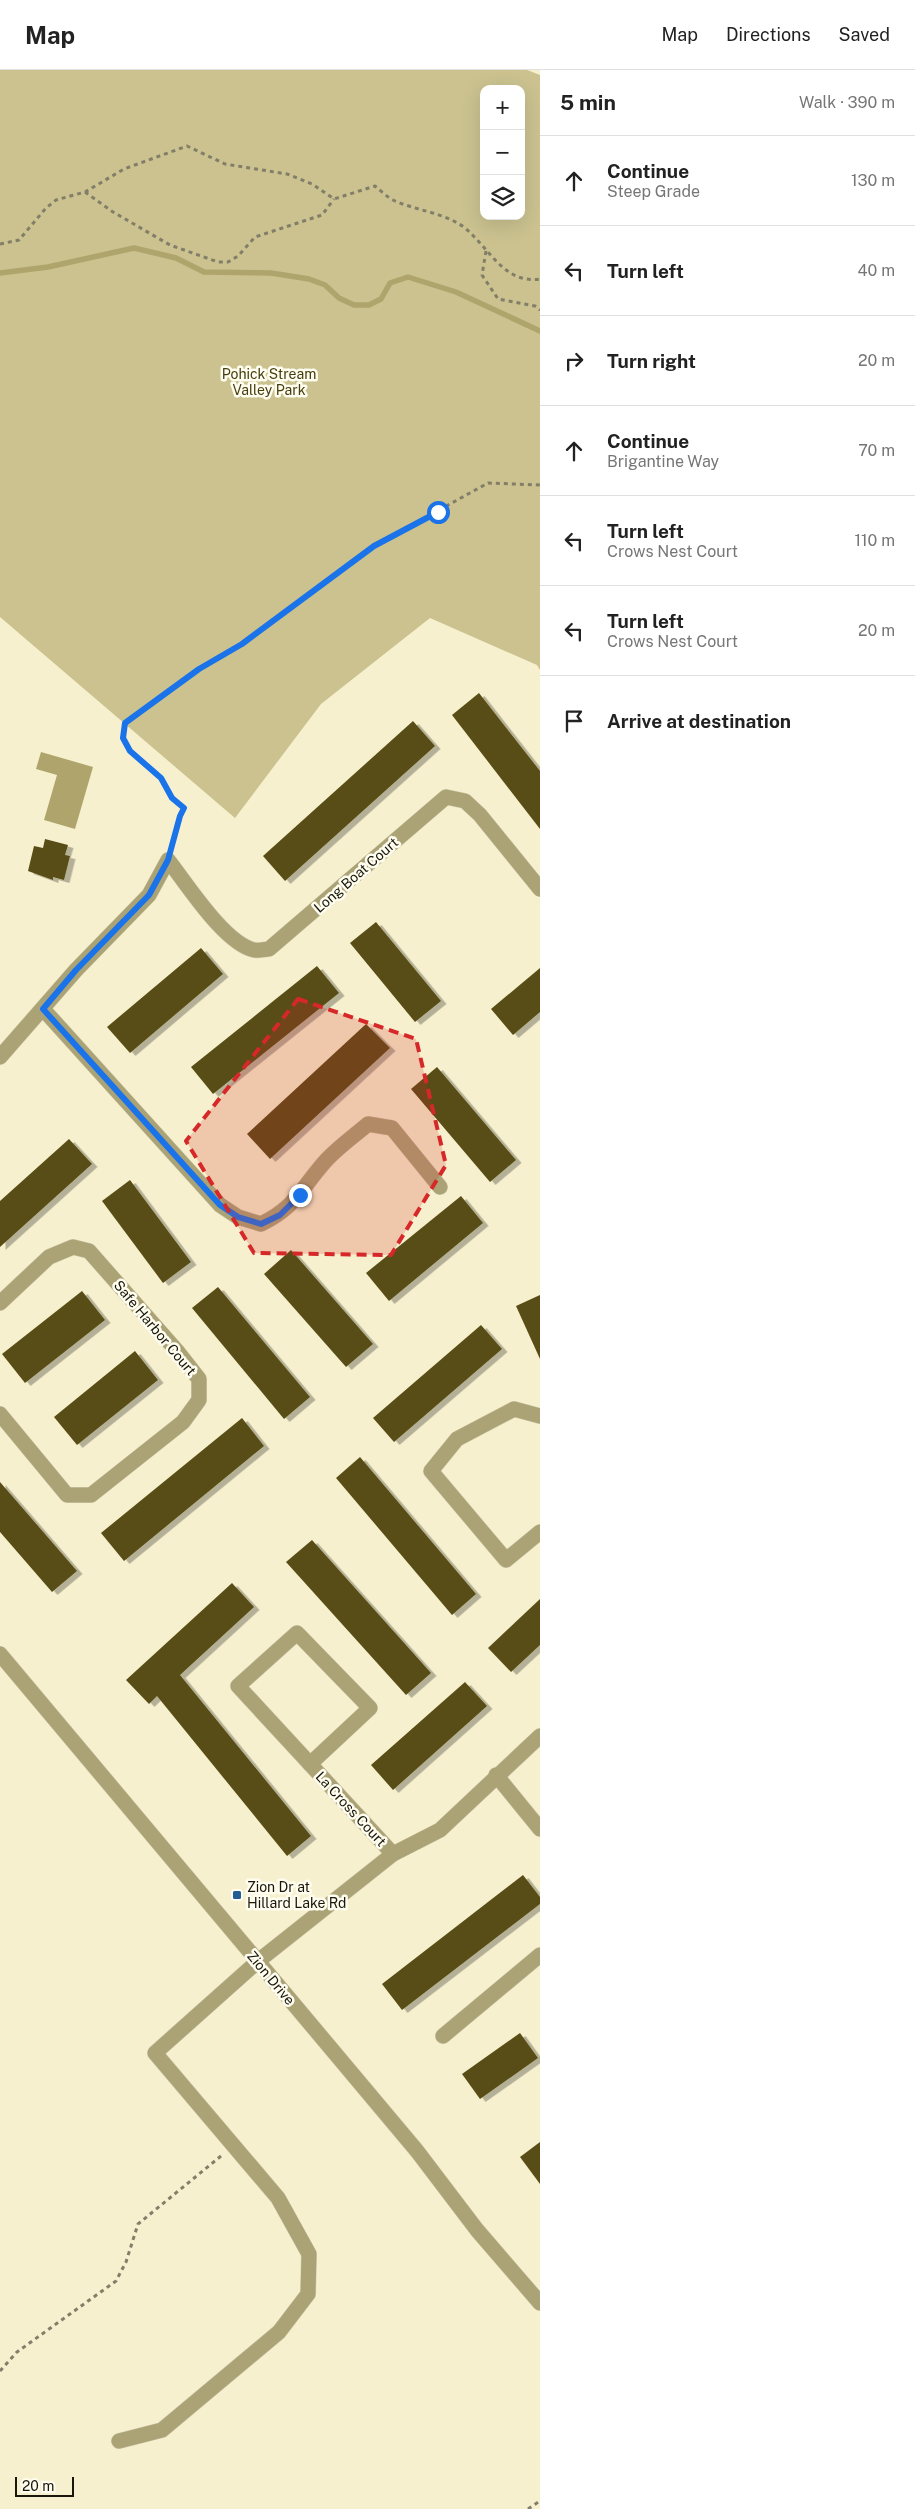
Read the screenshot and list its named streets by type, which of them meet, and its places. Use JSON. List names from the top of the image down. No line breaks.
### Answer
{"streets":{"street":["Long Boat Court","Safe Harbor Court","La Cross Court","Zion Drive"]},"parks":["Pohick Stream Valley Park"],"places":{"transit":["Zion Dr at Hillard Lake Rd"]},"scale_bar":"20 m","page":{"header":"Map","nav":["Map","Directions","Saved"],"heading":["5 min","Walk · 390 m"],"map_buttons":["+","−"],"list":[["Continue","Steep Grade","130 m"],["Turn left","40 m"],["Turn right","20 m"],["Continue","Brigantine Way","70 m"],["Turn left","Crows Nest Court","110 m"],["Turn left","Crows Nest Court","20 m"],"Arrive at destination"],"scale":"20 m"}}
